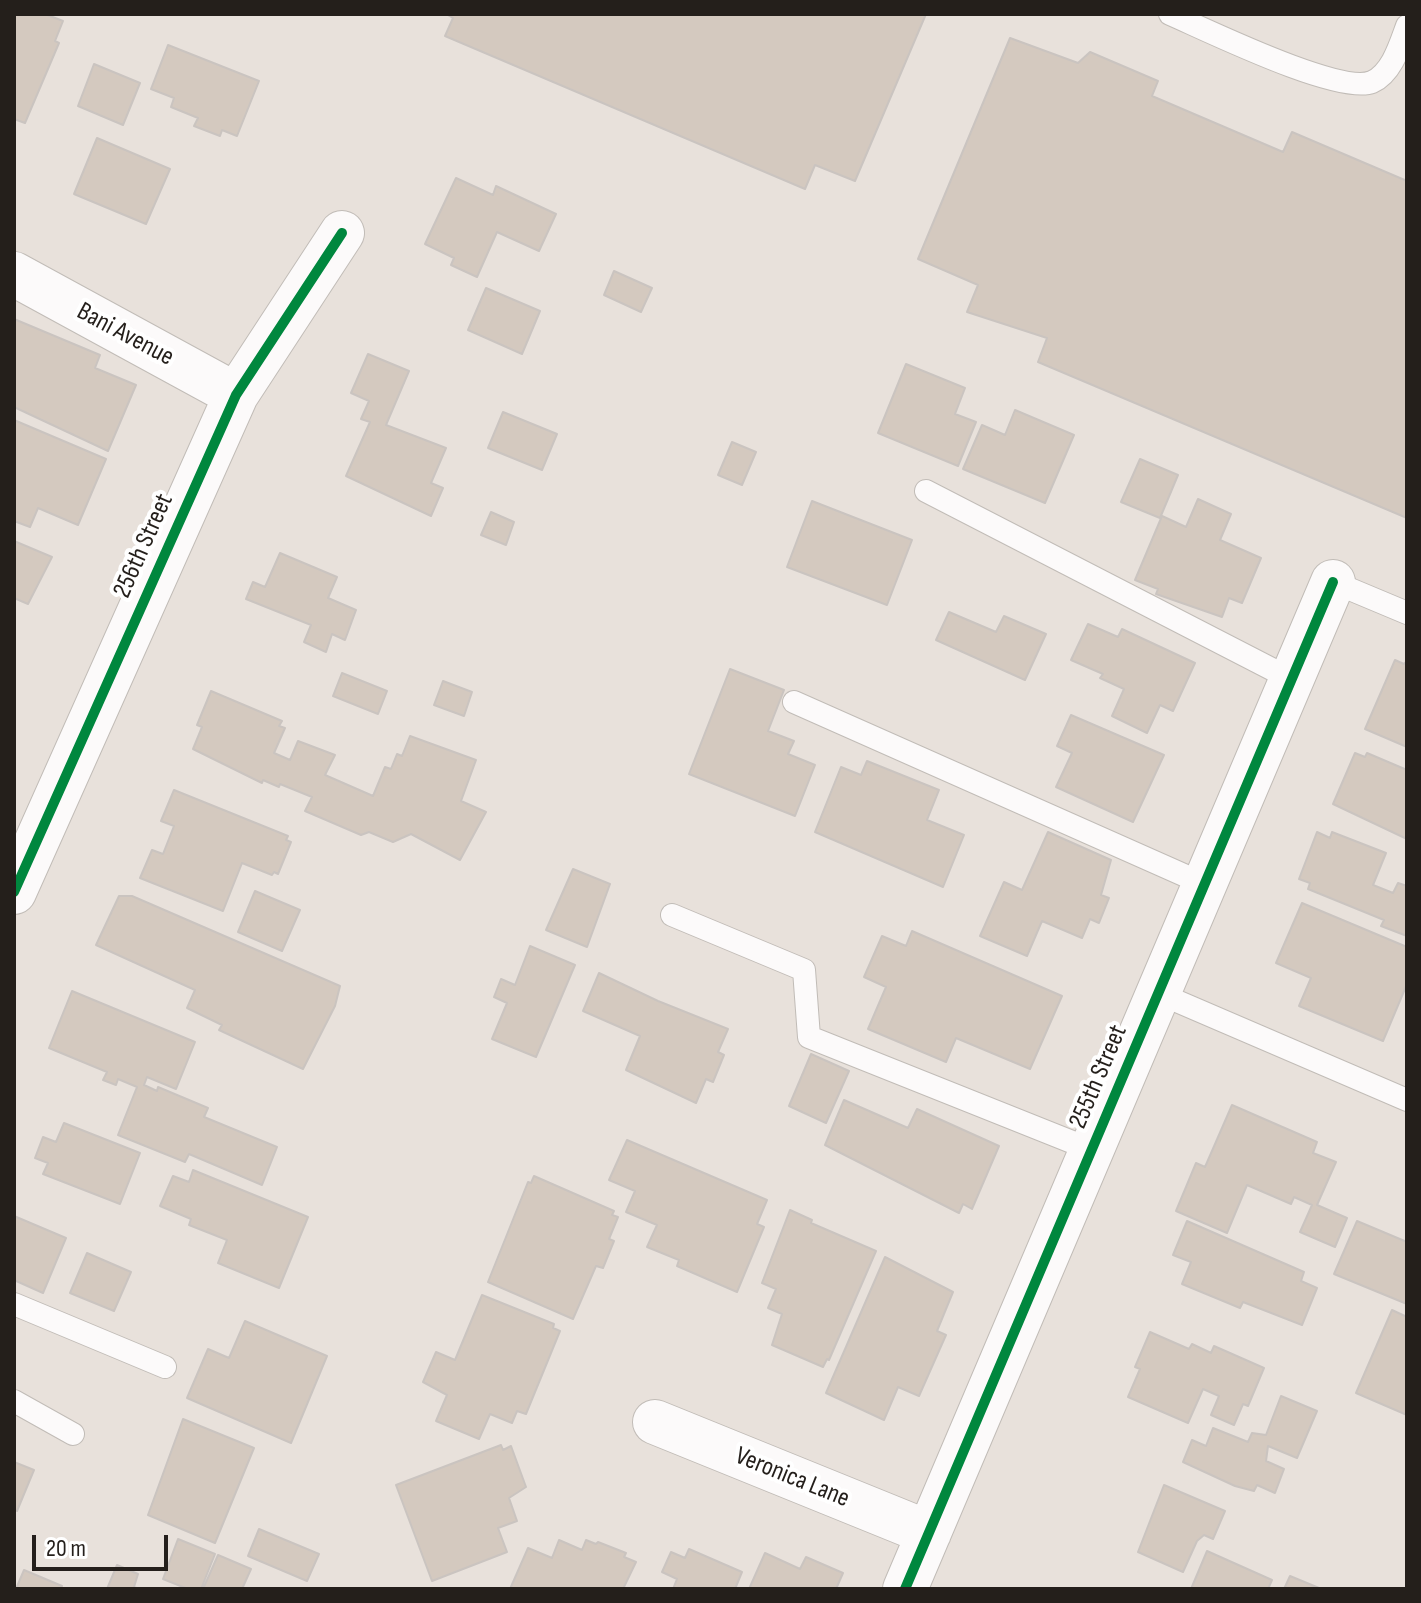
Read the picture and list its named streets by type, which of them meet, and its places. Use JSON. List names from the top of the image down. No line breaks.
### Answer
{"streets":{"street":["Bani Avenue","256th Street","255th Street","Veronica Lane"]},"crossings":[["Bani Avenue","256th Street"],["255th Street","Veronica Lane"]],"scale_bar":"20 m"}
